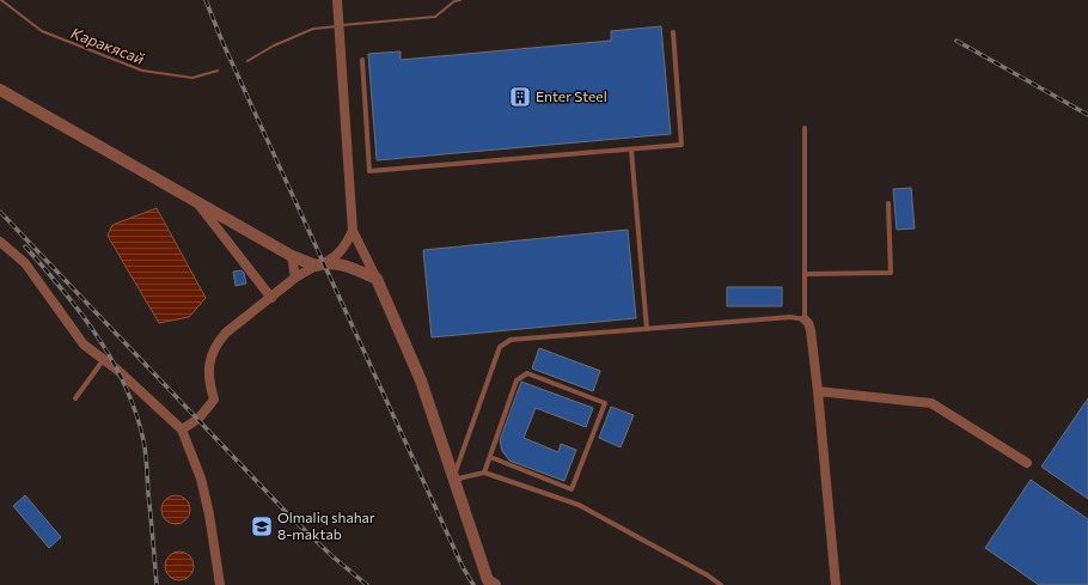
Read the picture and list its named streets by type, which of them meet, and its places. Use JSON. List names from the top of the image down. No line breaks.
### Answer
{"water":["Каракясай"],"places":{"building":["Enter Steel"],"school or university":["Olmaliq shahar 8-maktab"]}}
